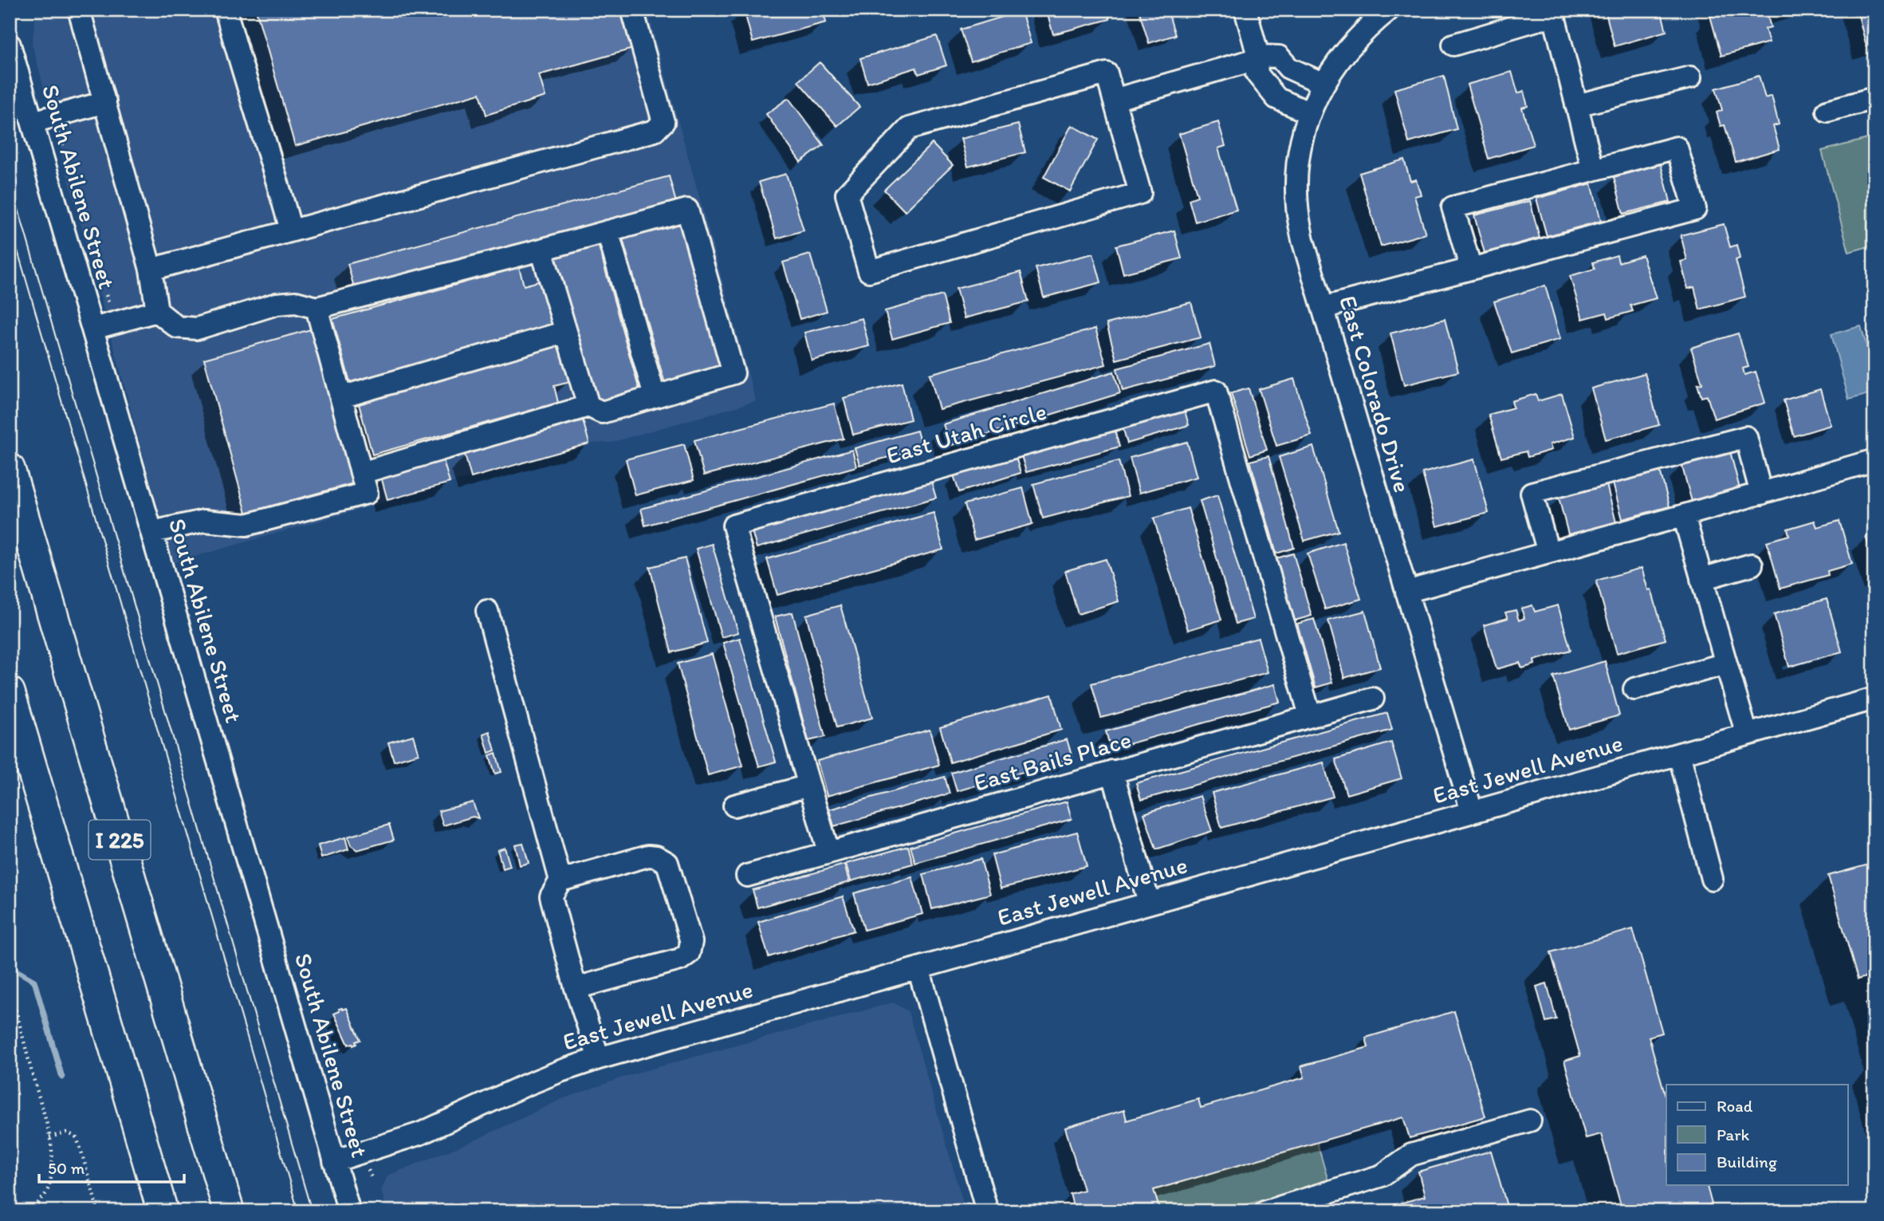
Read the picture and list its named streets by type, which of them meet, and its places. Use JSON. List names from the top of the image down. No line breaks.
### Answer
{"streets":{"highway":["I 225"],"street":["South Abilene Street","East Colorado Drive","East Utah Circle","East Bails Place","East Jewell Avenue"]},"crossings":[["South Abilene Street","East Jewell Avenue"],["East Colorado Drive","East Jewell Avenue"],["East Utah Circle","East Bails Place"]],"legend":["Road","Park","Building"],"scale_bar":"50 m"}
